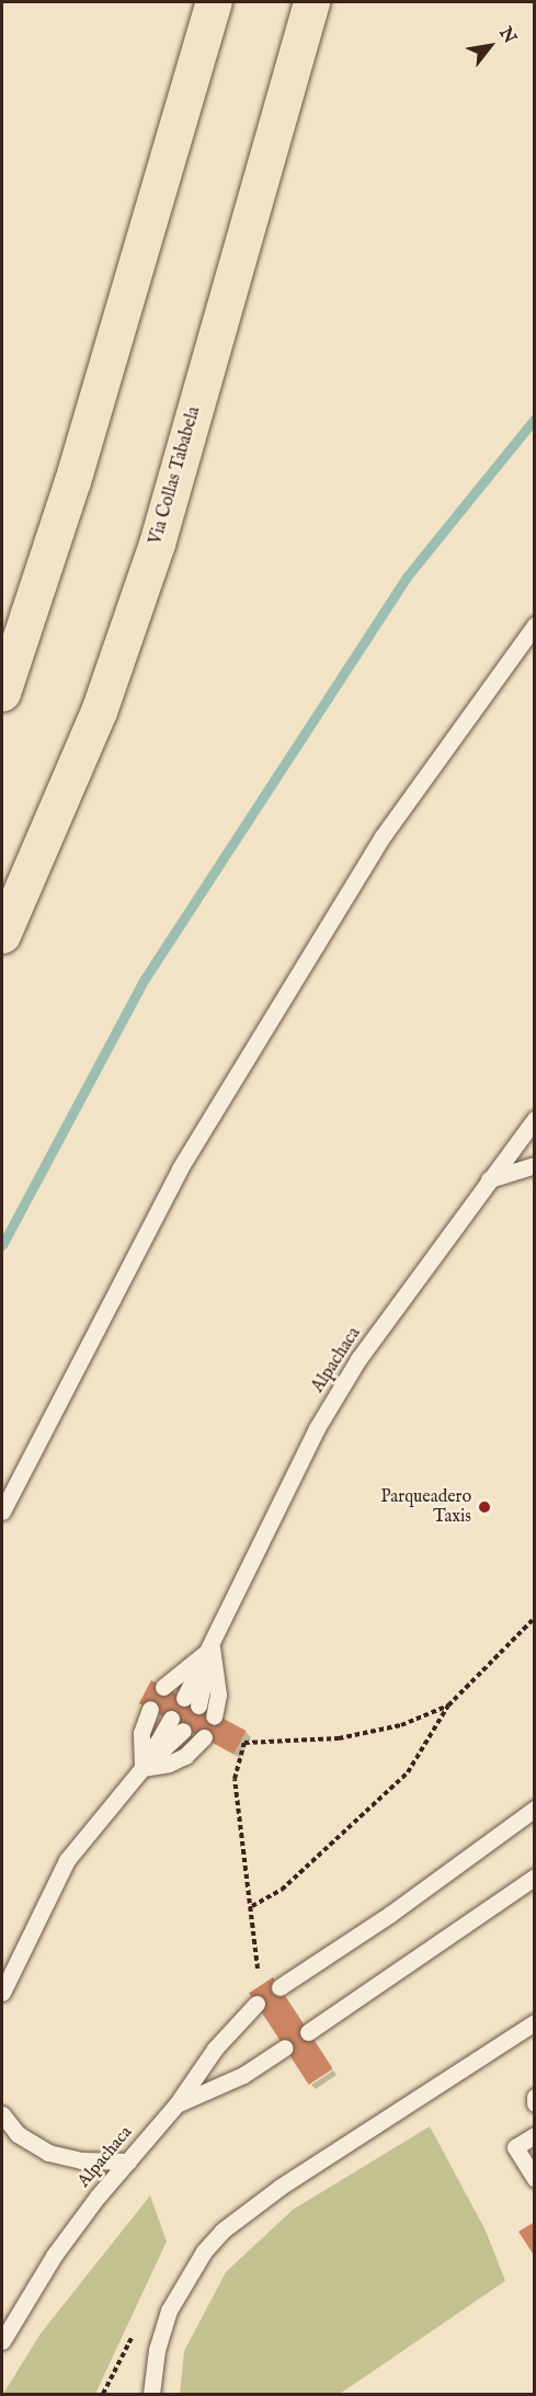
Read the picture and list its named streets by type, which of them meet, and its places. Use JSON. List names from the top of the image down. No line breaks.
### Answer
{"streets":{"highway":["Via Collas Tababela"],"lane":["Alpachaca"]},"places":["Parqueadero Taxis"],"north":"top right"}
